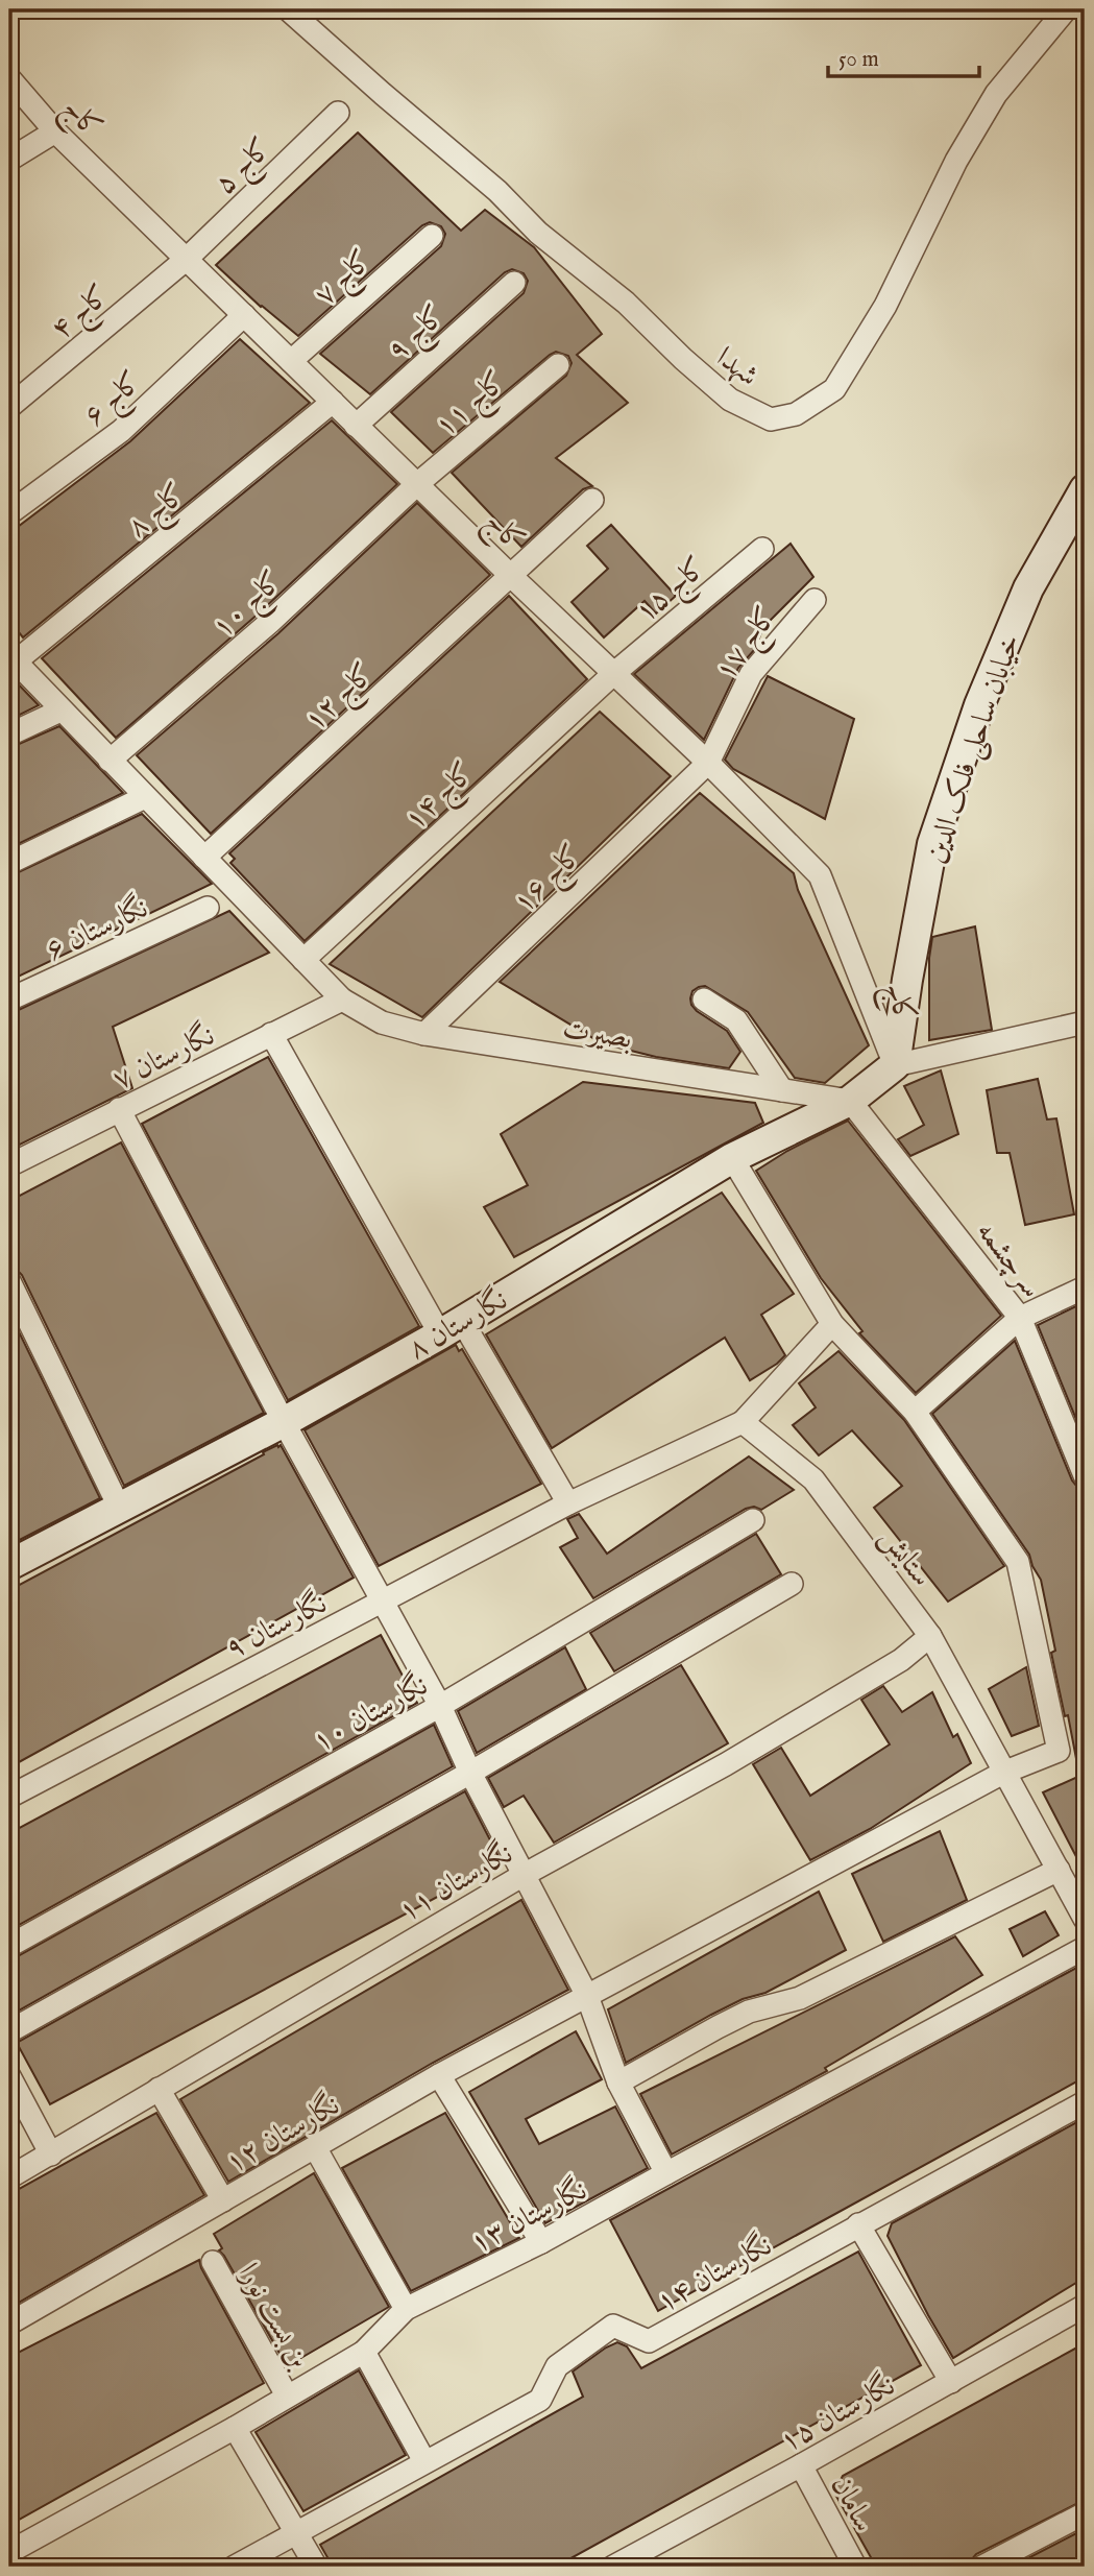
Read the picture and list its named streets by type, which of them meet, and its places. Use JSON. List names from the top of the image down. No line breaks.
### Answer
{"streets":{"street":["کاج","کاج ۵","کاج ۷","کاج ۴","کاج ۹","شهدا","کاج ۶","کاج ۱۱","کاج ۸","کاج ۱۵","کاج ۱۰","کاج ۱۷","کاج ۱۲","خیابان ساحلی فلک الدین","کاج ۱۴","کاج ۱۶","نگارستان ۶","بصیرت","نگارستان ۷","سرچشمه","نگارستان ۸","ستایش","نگارستان ۹","نگارستان ۱۰","نگارستان ۱۱","نگارستان ۱۲","نگارستان ۱۳","نگارستان ۱۴","بن بست نورا","نگارستان ۱۵","سامان"]},"crossings":[["کاج","کاج ۵"],["کاج","کاج ۷"],["کاج","کاج ۴"],["کاج","کاج ۹"],["کاج","کاج ۶"],["کاج","کاج ۱۱"],["کاج","کاج ۸"],["کاج","کاج ۱۵"],["کاج","کاج ۱۰"],["کاج","کاج ۱۷"],["کاج","کاج ۱۲"],["کاج","خیابان ساحلی فلک الدین"],["کاج","کاج ۱۴"],["کاج","کاج ۱۶"],["کاج","نگارستان ۸"],["کاج ۵","کاج ۴"],["کاج ۱۱","کاج ۱۰"],["کاج ۸","بصیرت"],["کاج ۱۵","کاج ۱۴"],["کاج ۱۰","بصیرت"],["کاج ۱۷","کاج ۱۶"],["کاج ۱۲","بصیرت"],["خیابان ساحلی فلک الدین","نگارستان ۸"],["کاج ۱۴","بصیرت"],["کاج ۱۶","بصیرت"],["بصیرت","نگارستان ۷"],["بصیرت","سرچشمه"],["بصیرت","نگارستان ۸"],["سرچشمه","نگارستان ۸"],["ستایش","نگارستان ۱۱"],["ستایش","نگارستان ۱۲"],["نگارستان ۱۳","بن بست نورا"],["نگارستان ۱۵","سامان"]],"scale_bar":"50 m"}
